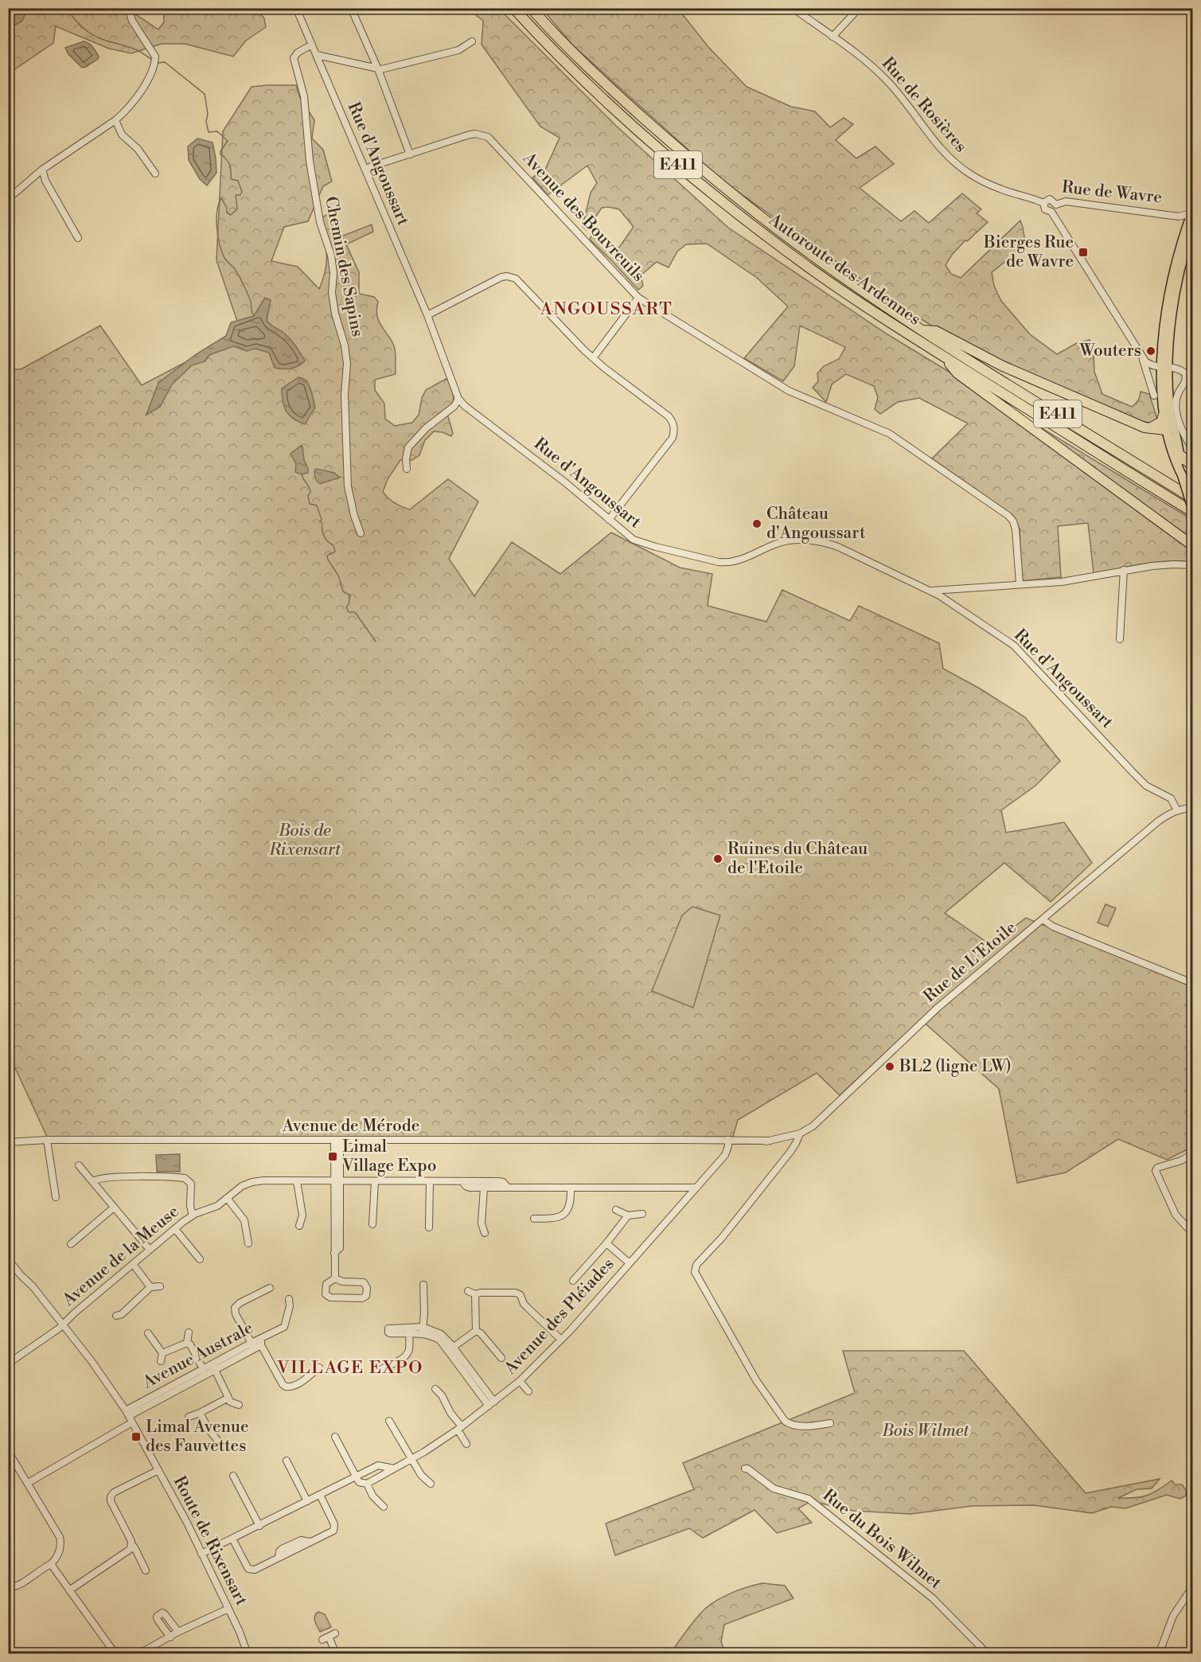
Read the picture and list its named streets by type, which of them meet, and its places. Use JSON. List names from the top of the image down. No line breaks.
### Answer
{"streets":{"highway":["E411","Autoroute des Ardennes"],"street":["Rue de Rosières","Rue d'Angoussart","Rue de Wavre","Avenue des Bouvreuils","Chemin des Sapins","Rue de L'Etoile","Avenue de Mérode","Avenue de la Meuse","Avenue des Pléiades","Avenue Australe","Rue du Bois Wilmet","Route de Rixensart"]},"crossings":[["Rue de Rosières","Rue de Wavre"],["Rue d'Angoussart","Avenue des Bouvreuils"],["Rue d'Angoussart","Chemin des Sapins"],["Rue d'Angoussart","Rue de L'Etoile"],["Rue de L'Etoile","Avenue de Mérode"],["Rue de L'Etoile","Avenue des Pléiades"],["Avenue de Mérode","Avenue des Pléiades"],["Avenue de la Meuse","Route de Rixensart"],["Avenue Australe","Route de Rixensart"]],"districts":["ANGOUSSART","VILLAGE EXPO"],"parks":["Bois de Rixensart","Bois Wilmet"],"places":{"transit":["Bierges Rue de Wavre","Limal Village Expo","Limal Avenue des Fauvettes"],"other":["Wouters","Château d'Angoussart","Ruines du Château de l'Etoile","BL2 (ligne LW)"]}}
